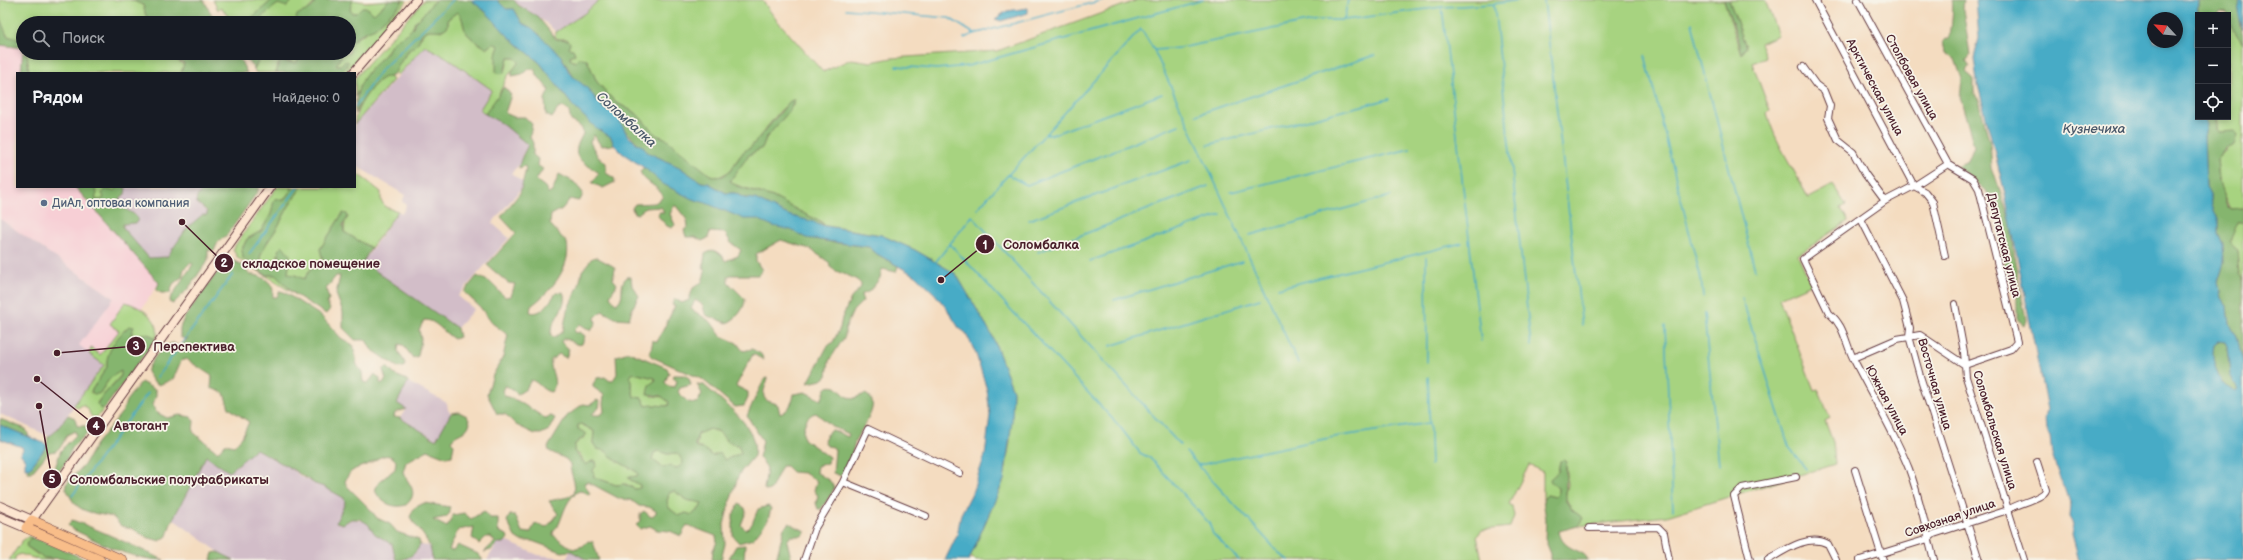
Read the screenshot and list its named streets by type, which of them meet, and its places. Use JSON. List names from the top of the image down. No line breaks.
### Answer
{"streets":{"street":["Столбовая улица","Арктическая улица","Депутатская улица","Восточная улица","Южная улица","Соломбальская улица","Совхозная улица"]},"crossings":[["Столбовая улица","Депутатская улица"],["Депутатская улица","Соломбальская улица"],["Восточная улица","Южная улица"],["Восточная улица","Совхозная улица"],["Южная улица","Совхозная улица"],["Соломбальская улица","Совхозная улица"]],"water":["Соломбалка","Кузнечиха"],"places":["ДиАл, оптовая компания","складское помещение","Соломбалка","Перспектива","Автогант","Соломбальские полуфабрикаты"],"north":"top left","page":{"map_buttons":["+","−"],"search":"Поиск","heading":["Рядом","Найдено: 0"]}}
